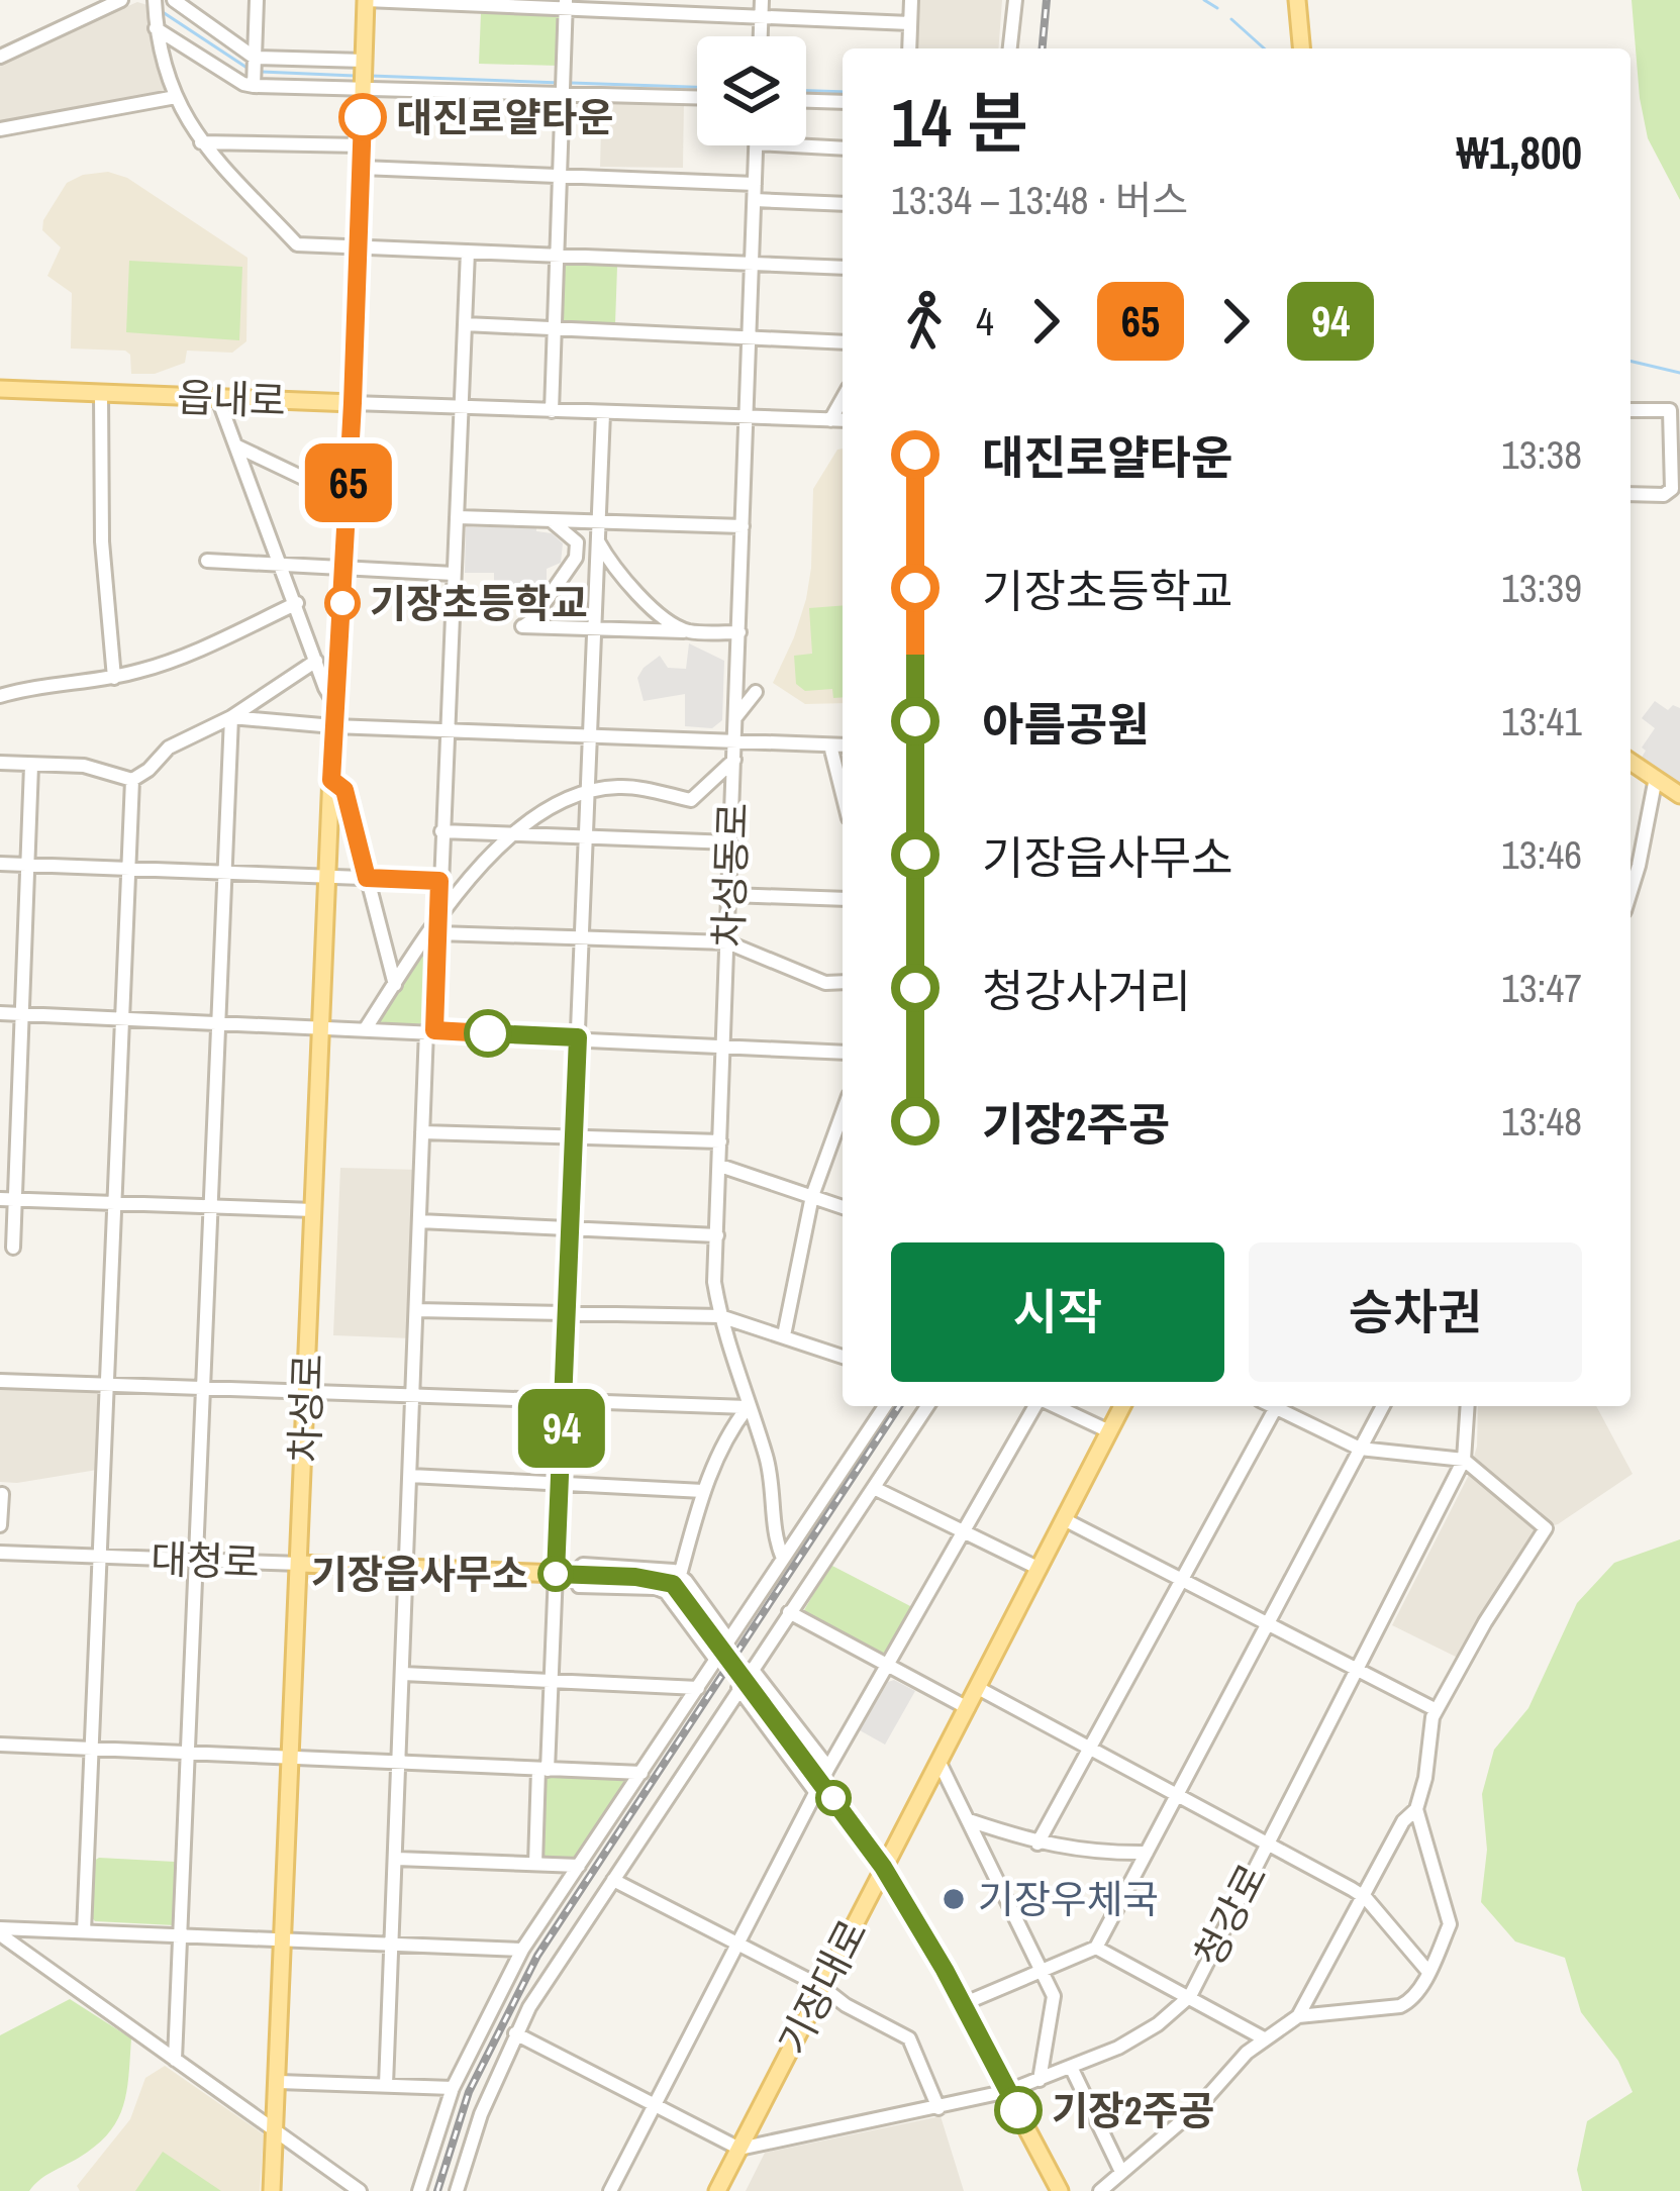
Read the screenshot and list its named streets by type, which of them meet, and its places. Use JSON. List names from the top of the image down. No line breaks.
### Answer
{"streets":{"main road":["읍내로","차성로","대청로","기장대로"],"street":["차성동로","청강로"]},"crossings":[["읍내로","차성동로"],["읍내로","차성로"],["차성로","대청로"],["청강로","기장대로"]],"places":["대진로얄타운","기장초등학교","기장읍사무소","기장우체국","기장2주공"],"lines":["bus line 65","bus line 94"],"page":{"on_map":["65","94"],"heading":["14 분","13:34 – 13:48 · 버스","₩1,800"],"legs":["4","65","94"],"list":[{"name":"대진로얄타운","value":"13:38"},{"name":"기장초등학교","value":"13:39"},{"name":"아름공원","value":"13:41"},{"name":"기장읍사무소","value":"13:46"},{"name":"청강사거리","value":"13:47"},{"name":"기장2주공","value":"13:48"}],"buttons":["시작","승차권"]}}
